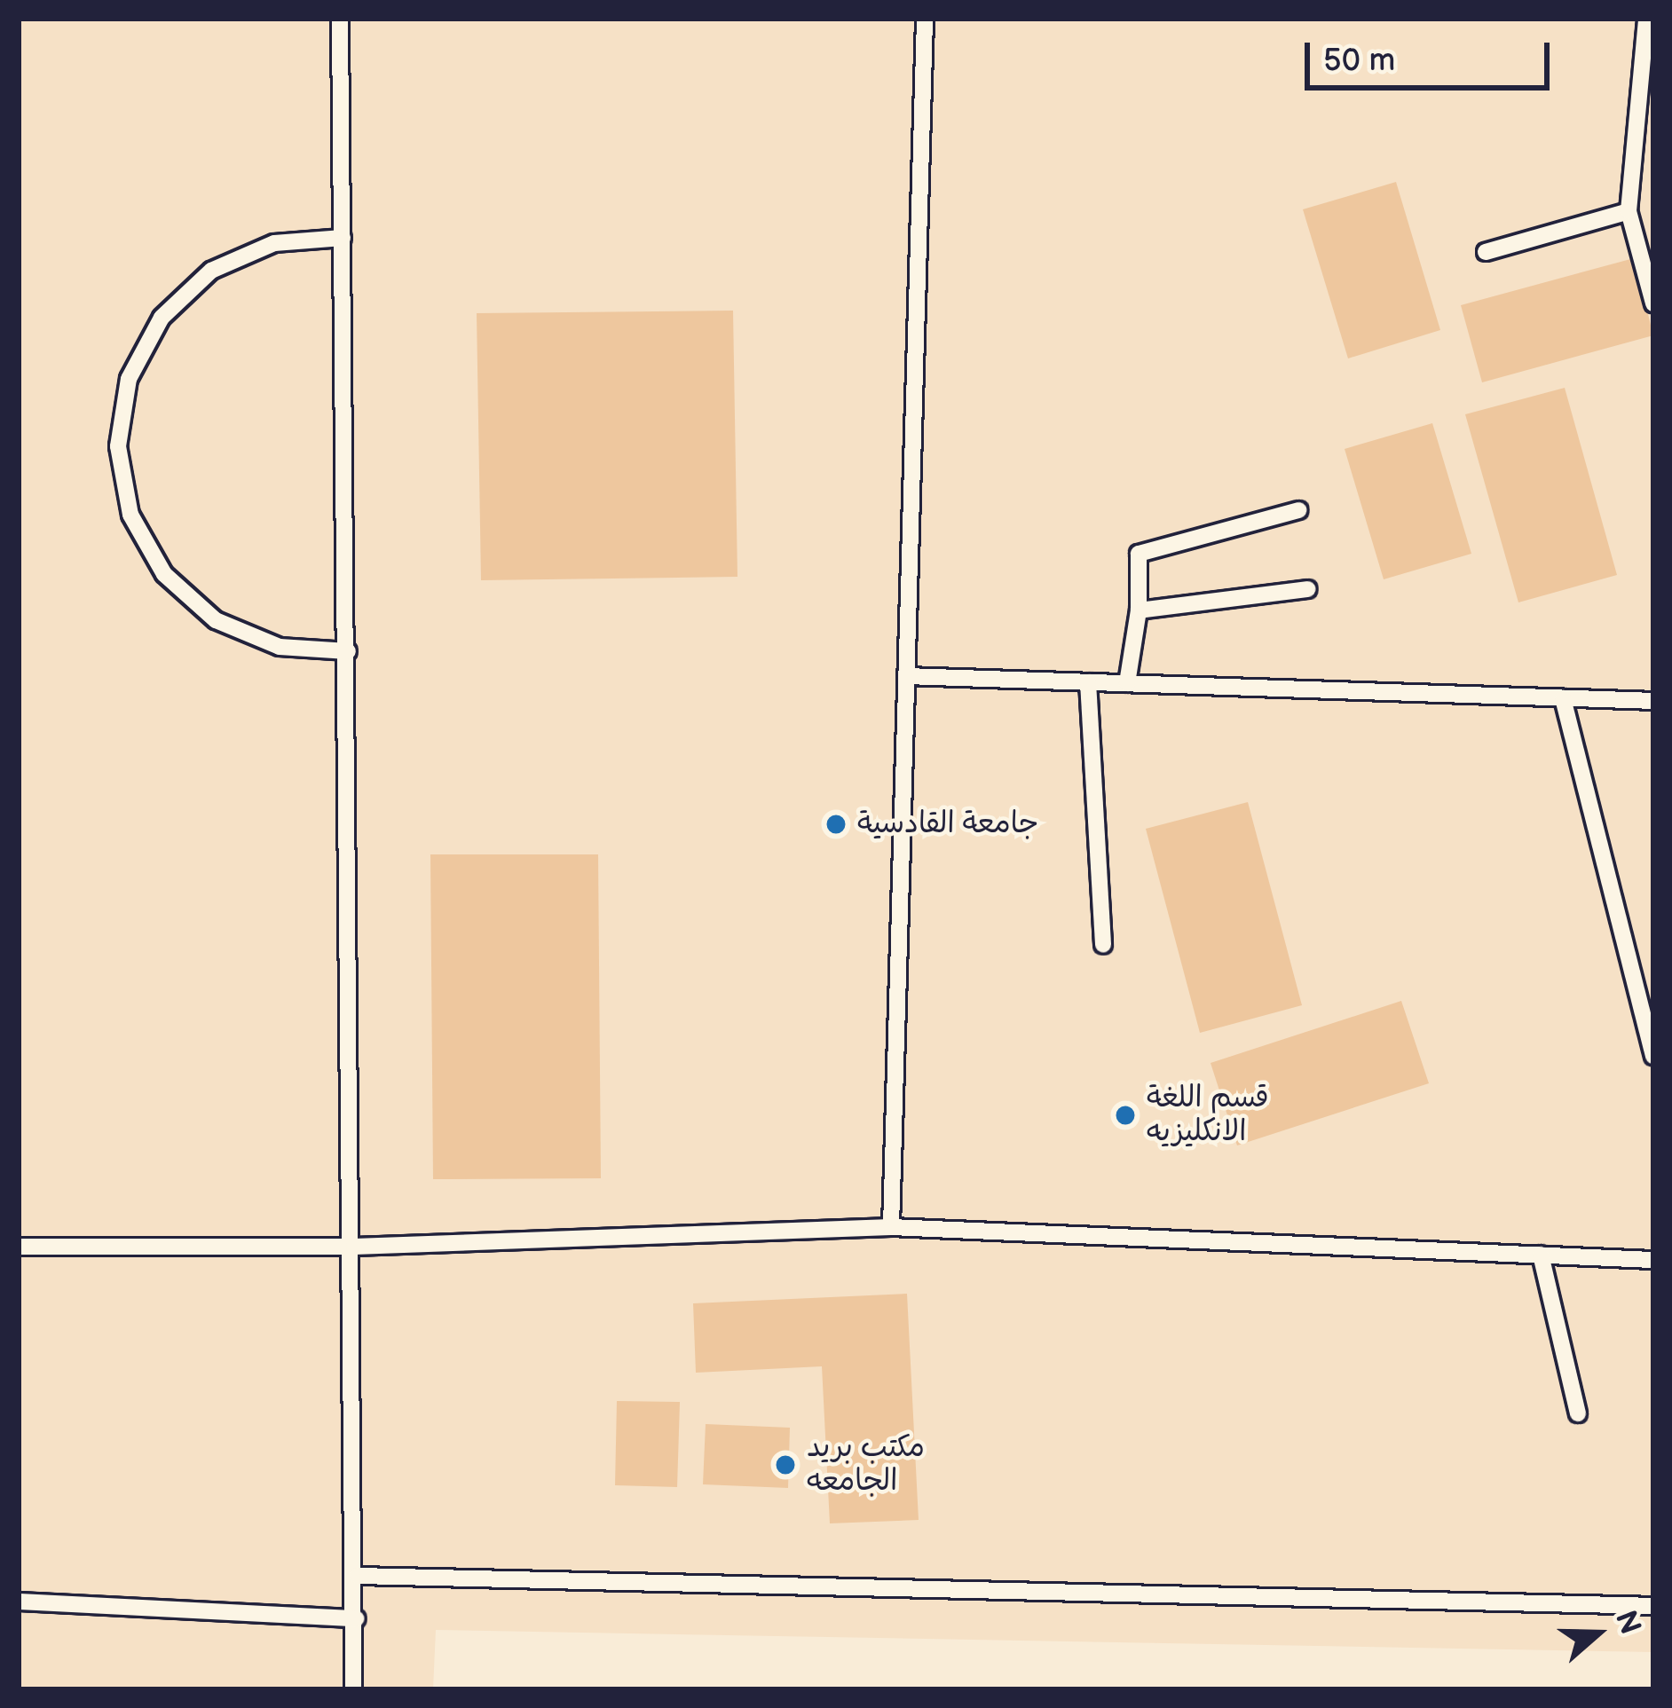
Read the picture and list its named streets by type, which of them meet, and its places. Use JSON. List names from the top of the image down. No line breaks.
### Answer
{"places":["جامعة القادسية","قسم اللغة الانكليزيه","مكتب بريد الجامعه"],"scale_bar":"50 m","north":"right"}
